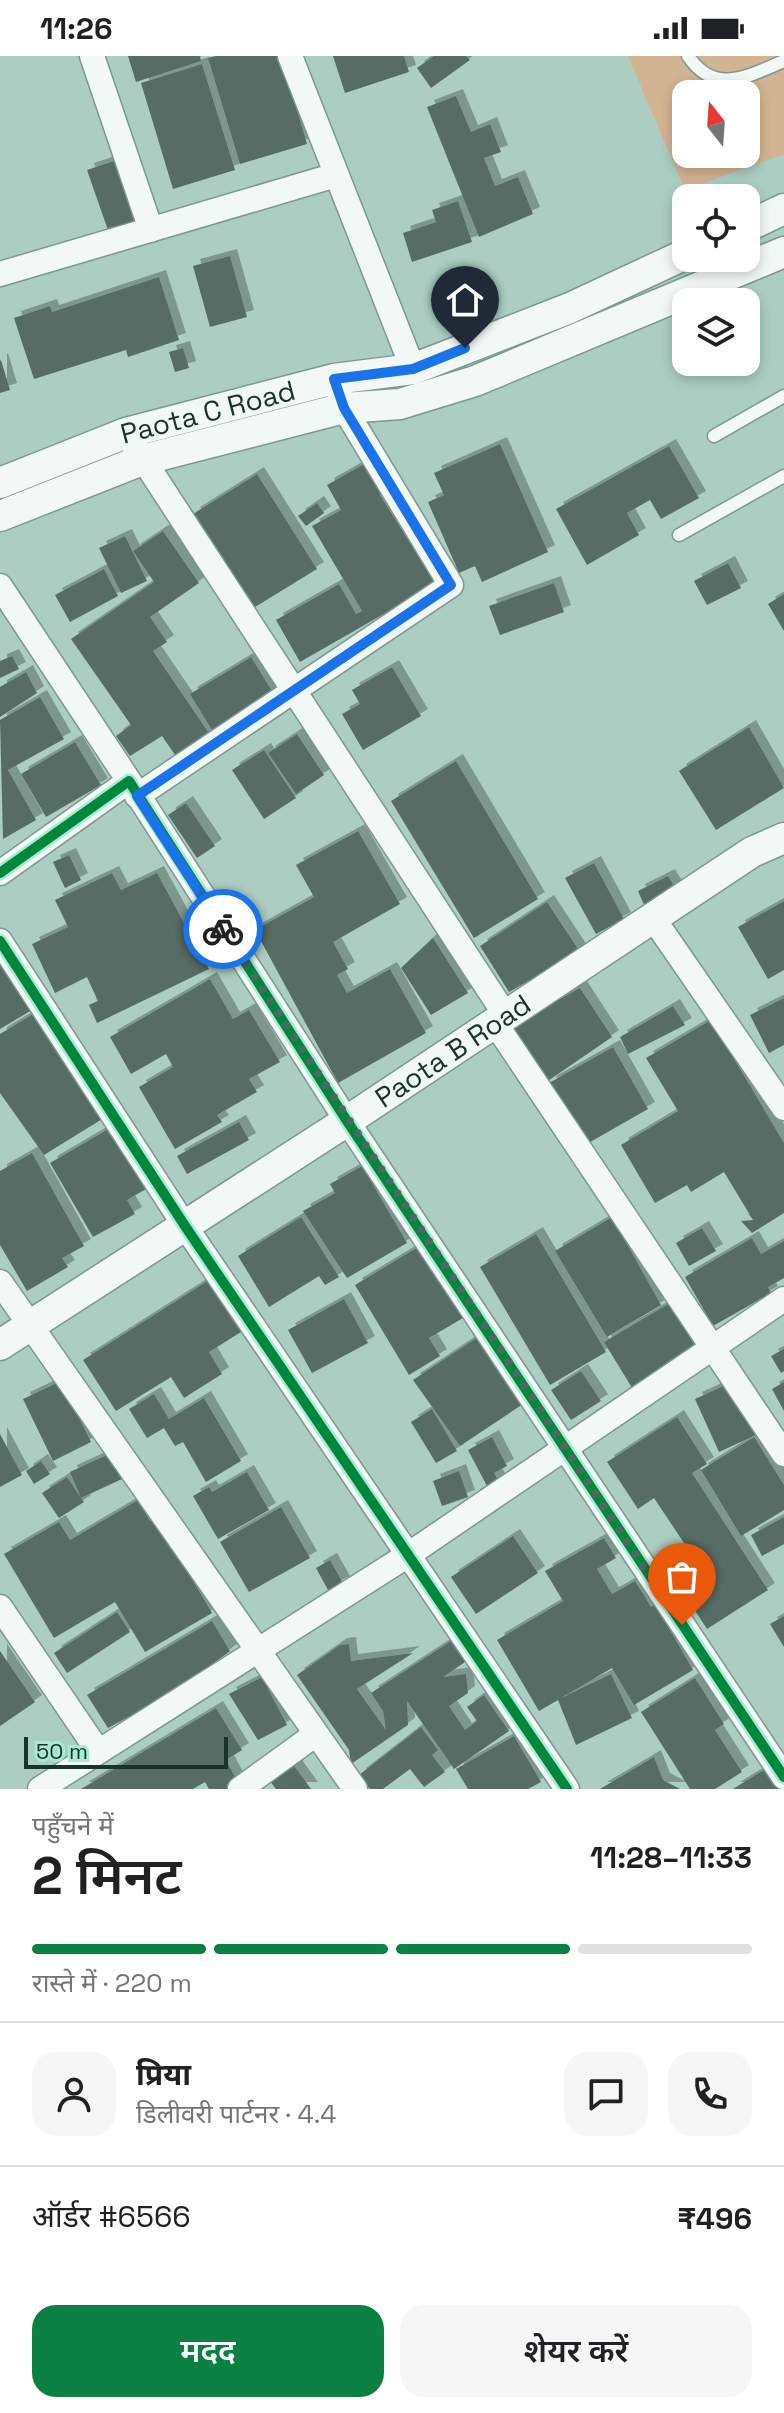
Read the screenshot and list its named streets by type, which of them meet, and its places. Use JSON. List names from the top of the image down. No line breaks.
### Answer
{"streets":{"street":["Paota C Road","Paota B Road"]},"scale_bar":"50 m","north":"top","page":{"status":"11:26","scale":"50 m","heading":["2 मिनट","पहुँचने में","11:28–11:33"],"panel":["प्रिया","डिलीवरी पार्टनर · 4.4","ऑर्डर #6566","₹496"],"bar":"रास्ते में · 220 m","buttons":["मदद","शेयर करें"]}}
